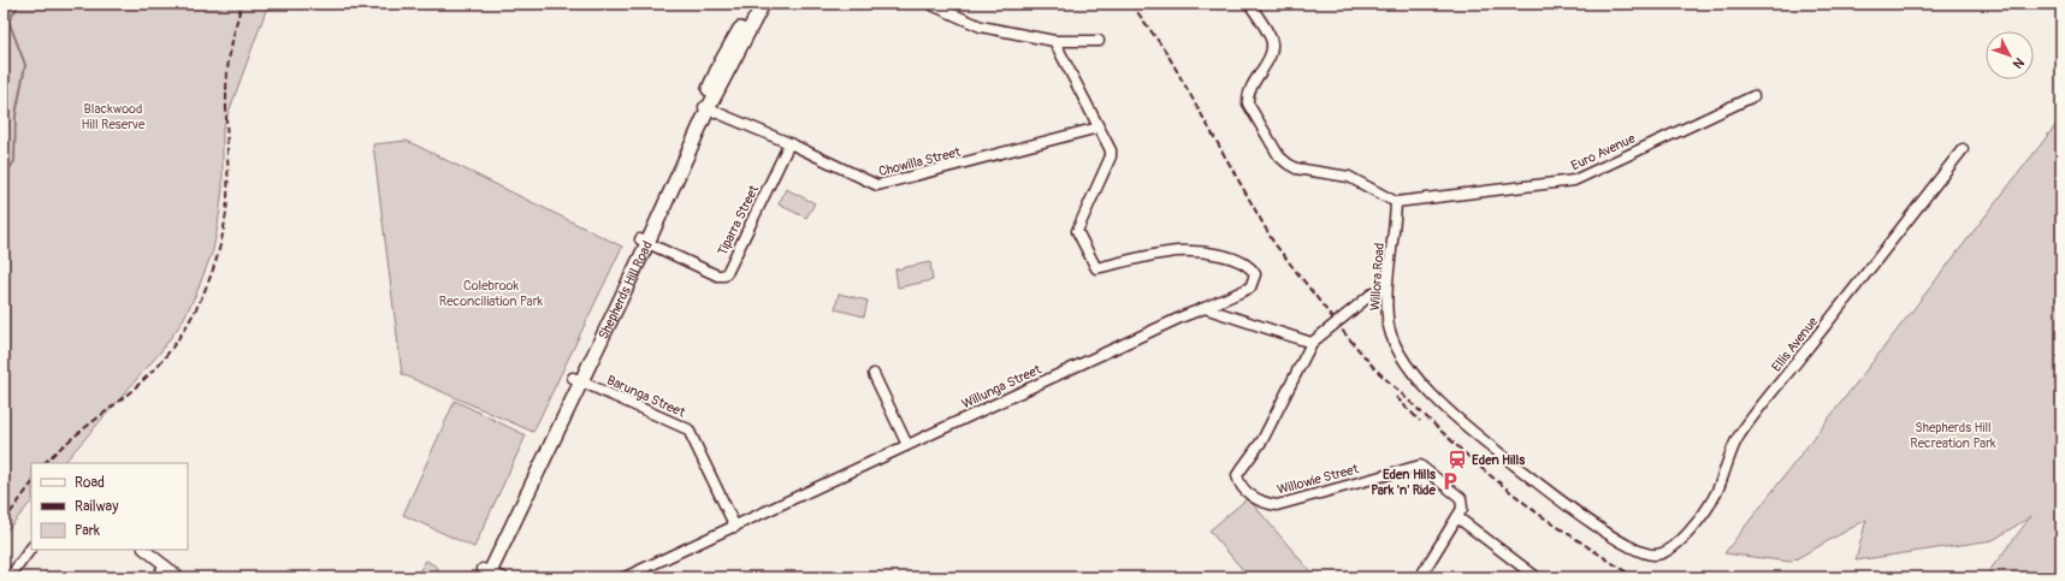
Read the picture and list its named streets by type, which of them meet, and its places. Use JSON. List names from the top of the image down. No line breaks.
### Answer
{"streets":{"main road":["Shepherds Hill Road"],"street":["Euro Avenue","Chowilla Street","Tiparra Street","Willora Road","Ellis Avenue","Willunga Street","Barunga Street","Willowie Street"]},"crossings":[["Euro Avenue","Willora Road"],["Chowilla Street","Tiparra Street"],["Chowilla Street","Shepherds Hill Road"],["Chowilla Street","Willunga Street"],["Tiparra Street","Shepherds Hill Road"],["Willora Road","Ellis Avenue"],["Shepherds Hill Road","Barunga Street"],["Willunga Street","Barunga Street"]],"parks":["Blackwood Hill Reserve","Colebrook Reconciliation Park","Shepherds Hill Recreation Park"],"places":{"station":["Eden Hills"],"parking":["Eden Hills Park 'n' Ride"]},"legend":["Road","Railway","Park"],"north":"bottom right"}
